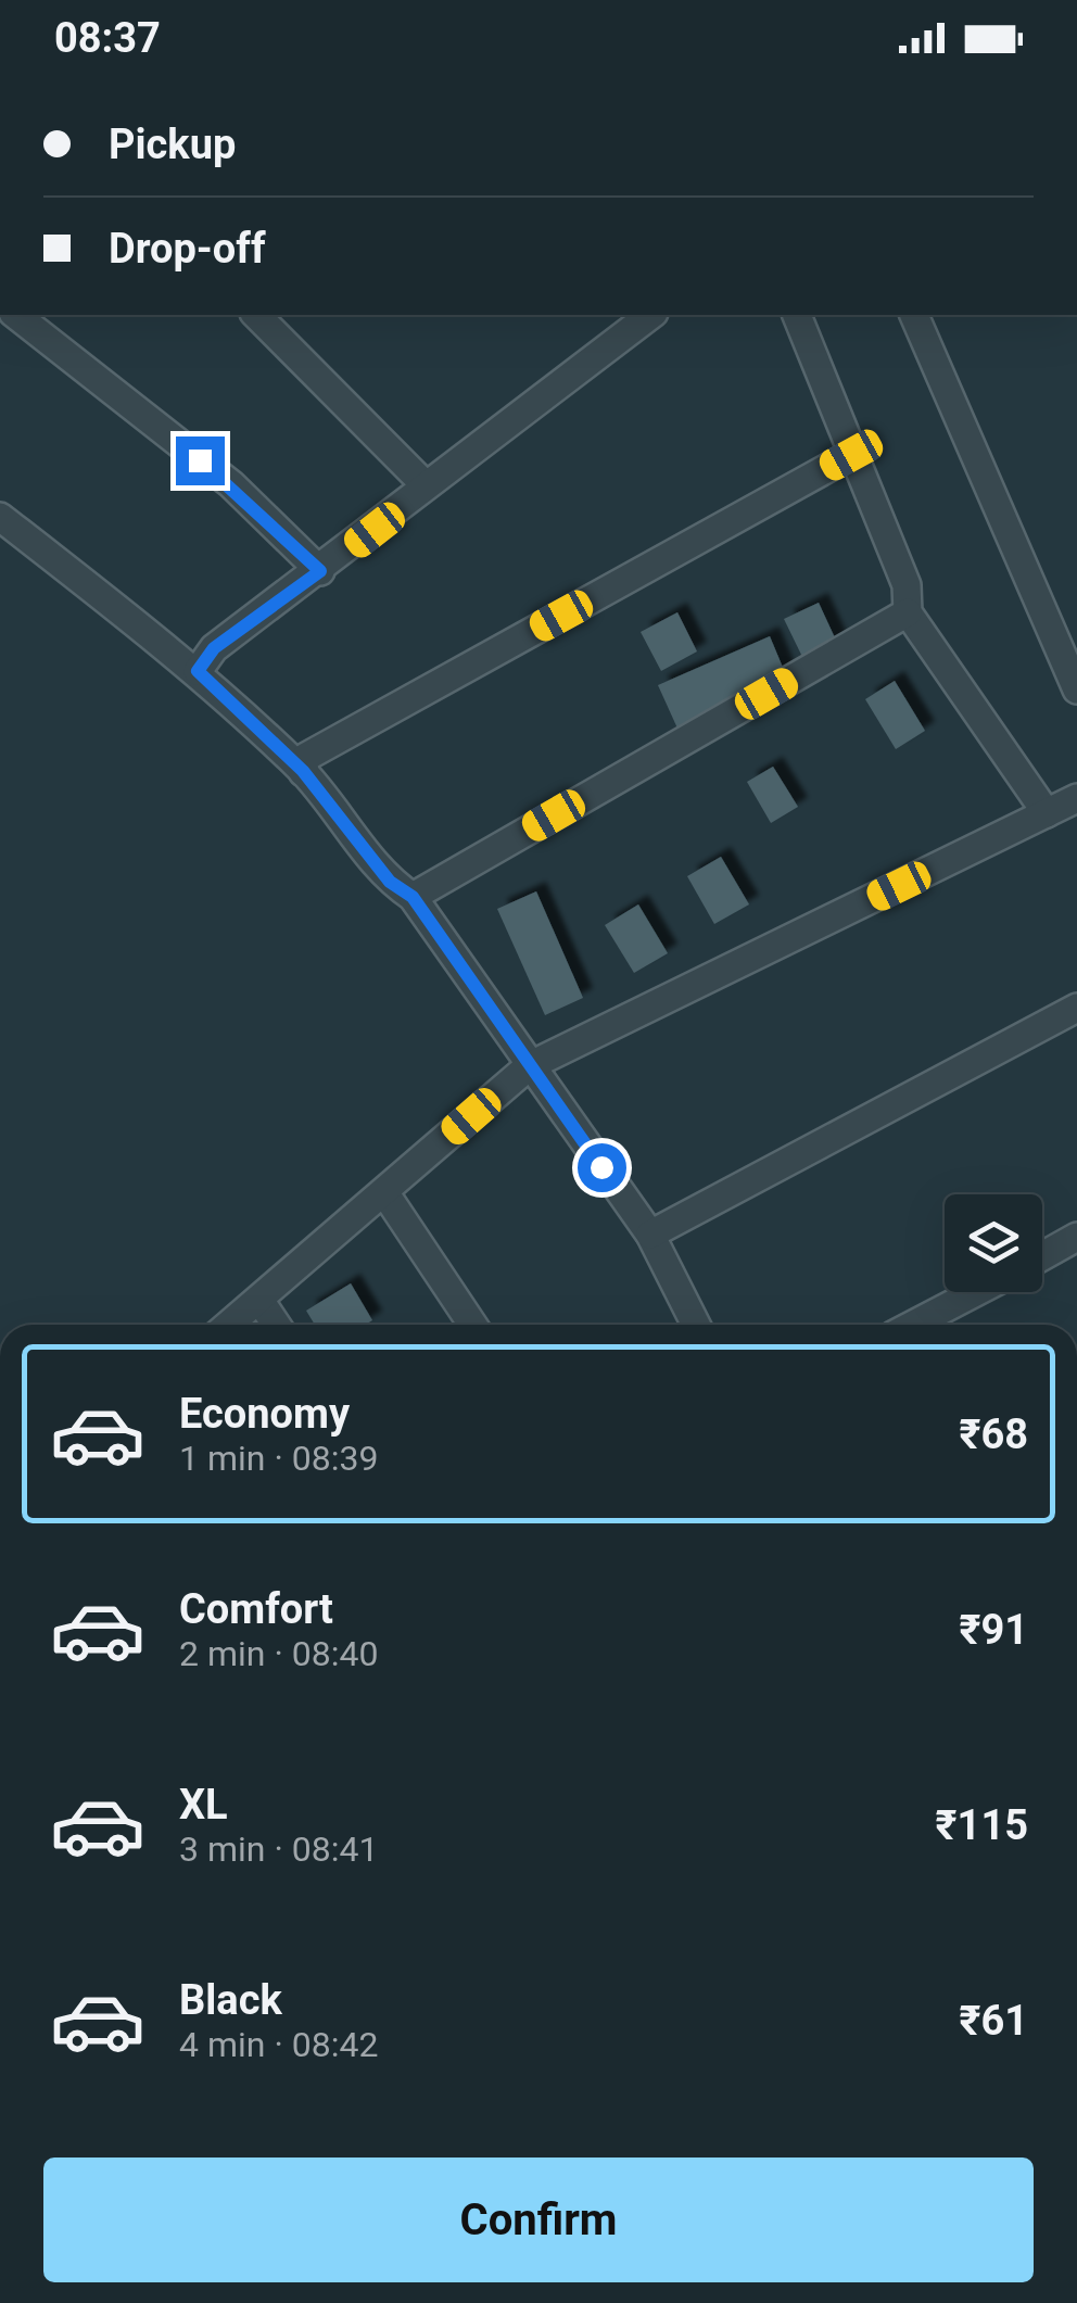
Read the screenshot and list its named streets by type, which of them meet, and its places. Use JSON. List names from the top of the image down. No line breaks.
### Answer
{"page":{"status":"08:37","banner":["Pickup","Drop-off"],"list":[{"name":"Economy","note":"1 min · 08:39","value":"₹68"},{"name":"Comfort","note":"2 min · 08:40","value":"₹91"},{"name":"XL","note":"3 min · 08:41","value":"₹115"},{"name":"Black","note":"4 min · 08:42","value":"₹61"}],"buttons":"Confirm"}}
